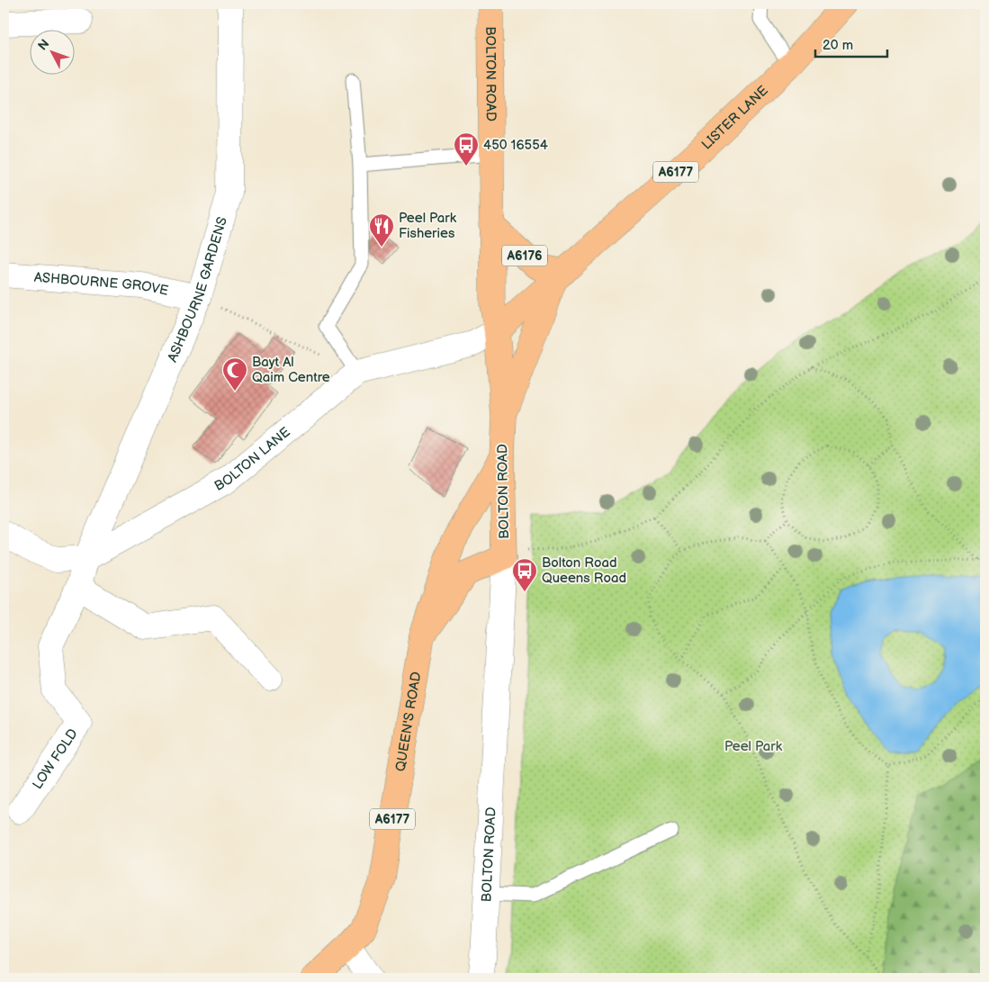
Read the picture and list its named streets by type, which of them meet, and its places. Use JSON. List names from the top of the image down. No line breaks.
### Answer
{"streets":{"main road":["BOLTON ROAD","LISTER LANE","A6177","A6176","QUEEN'S ROAD"],"street":["ASHBOURNE GROVE","ASHBOURNE GARDENS","BOLTON LANE","LOW FOLD"]},"crossings":[["BOLTON ROAD","LISTER LANE"],["BOLTON ROAD","A6176"],["BOLTON ROAD","BOLTON LANE"],["BOLTON ROAD","QUEEN'S ROAD"],["LISTER LANE","A6176"],["LISTER LANE","BOLTON LANE"],["ASHBOURNE GROVE","ASHBOURNE GARDENS"],["ASHBOURNE GARDENS","BOLTON LANE"],["ASHBOURNE GARDENS","LOW FOLD"],["BOLTON LANE","LOW FOLD"]],"parks":["Peel Park"],"places":{"bus stop":["450 16554","Bolton Road Queens Road"],"restaurant":["Peel Park Fisheries"],"mosque":["Bayt Al Qaim Centre"]},"scale_bar":"20 m","north":"top left"}
